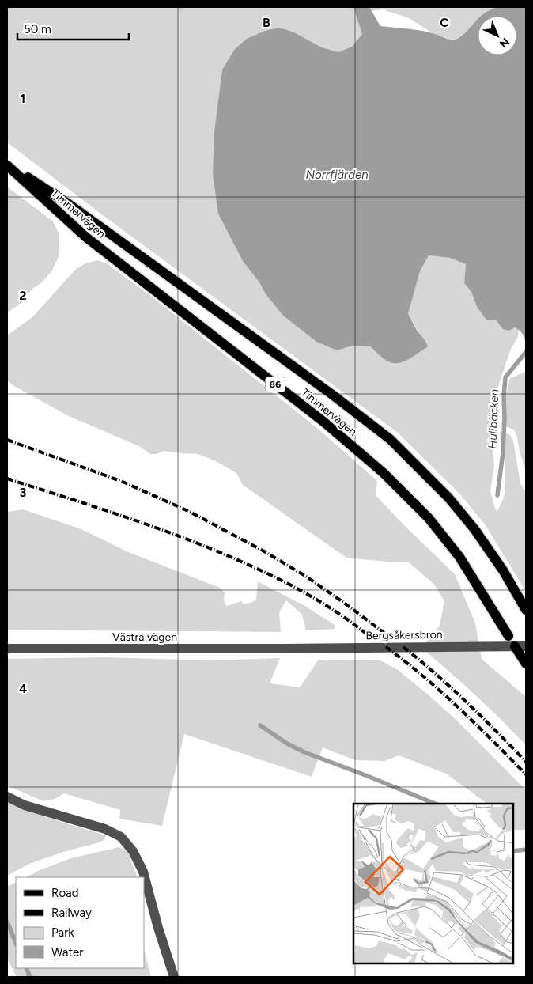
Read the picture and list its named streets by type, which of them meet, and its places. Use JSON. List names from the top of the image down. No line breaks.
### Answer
{"streets":{"main road":["Timmervägen","86"],"street":["Bergsåkersbron","Västra vägen"]},"crossings":[["Bergsåkersbron","Västra vägen"]],"water":["Norrfjärden","Hulibäcken"],"legend":["Road","Railway","Park","Water"],"scale_bar":"50 m","north":"bottom right","grid":{"columns":["B","C"],"rows":["1","2","3","4"]}}
